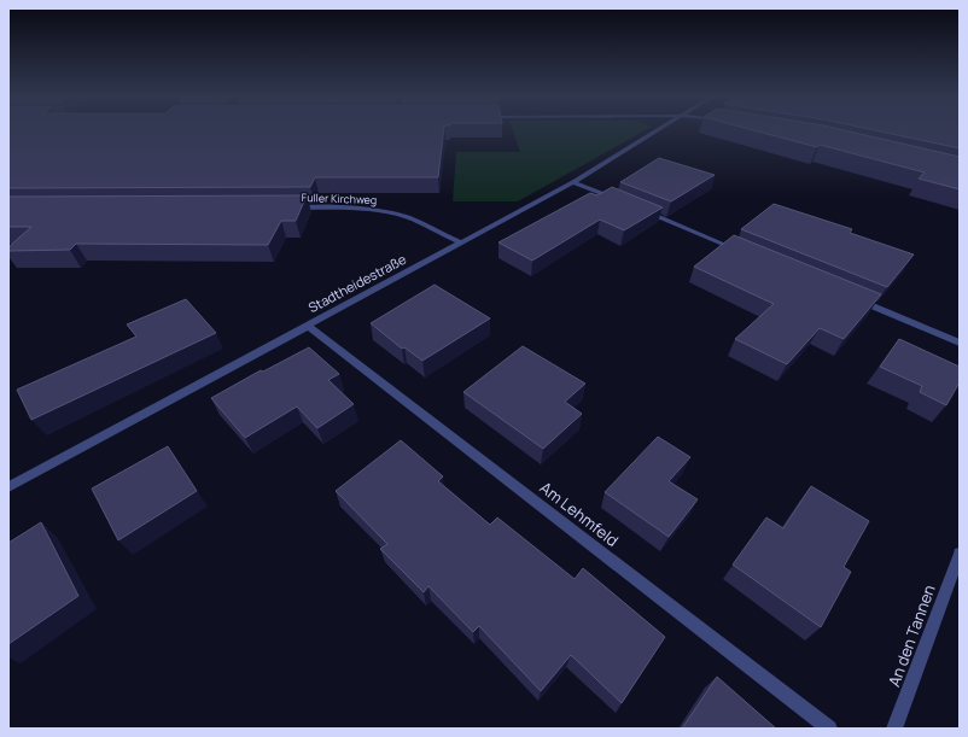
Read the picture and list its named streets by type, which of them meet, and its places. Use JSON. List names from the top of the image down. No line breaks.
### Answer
{"streets":{"street":["Fuller Kirchweg","Stadtheidestraße","Am Lehmfeld","An den Tannen"]},"crossings":[["Fuller Kirchweg","Stadtheidestraße"],["Stadtheidestraße","Am Lehmfeld"]]}
